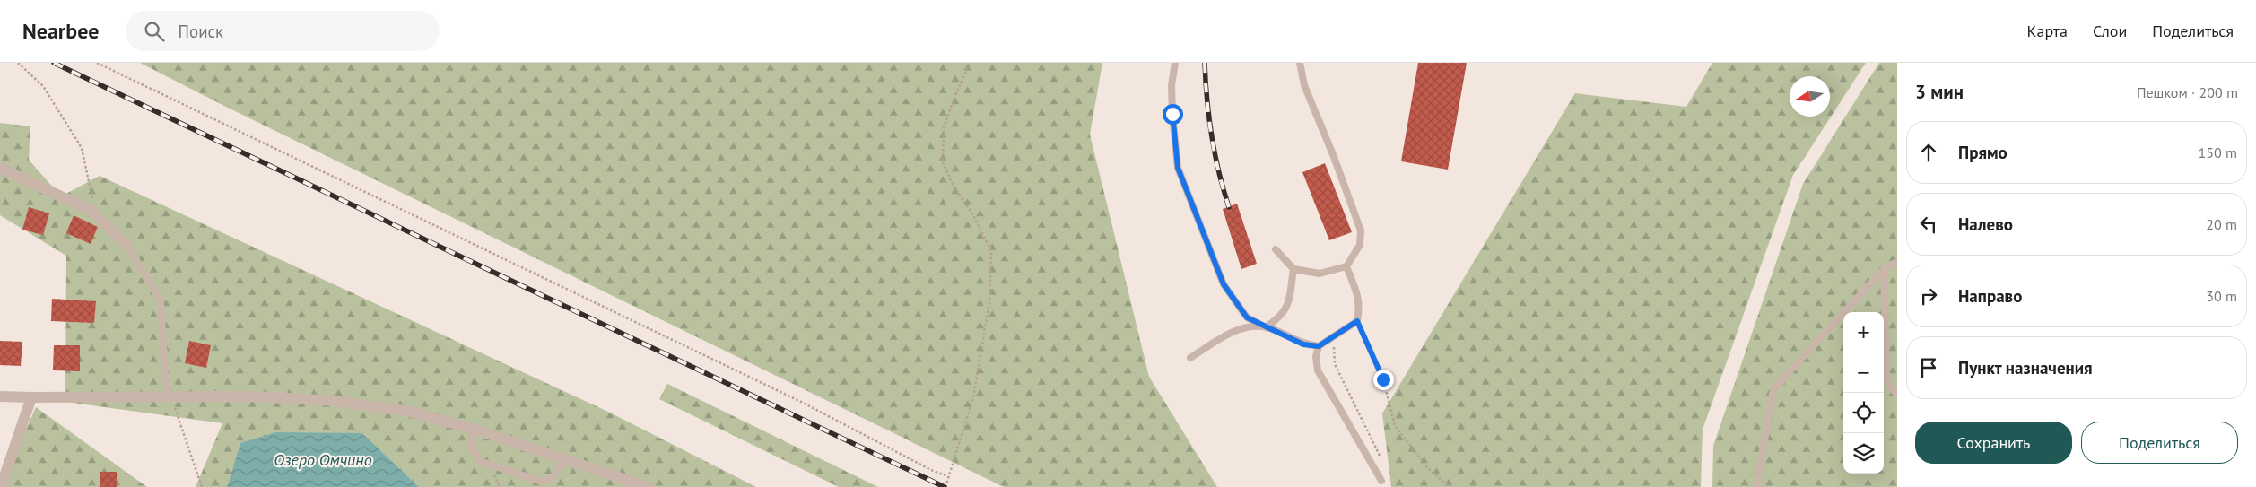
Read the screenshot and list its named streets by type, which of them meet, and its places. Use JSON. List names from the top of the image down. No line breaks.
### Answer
{"water":["Озеро Омчино"],"north":"left","page":{"header":"Nearbee","search":"Поиск","nav":["Карта","Слои","Поделиться"],"heading":["3 мин","Пешком · 200 m"],"list":[["Прямо","150 m"],["Налево","20 m"],["Направо","30 m"],"Пункт назначения"],"map_buttons":["+","−"],"buttons":["Сохранить","Поделиться"]}}
